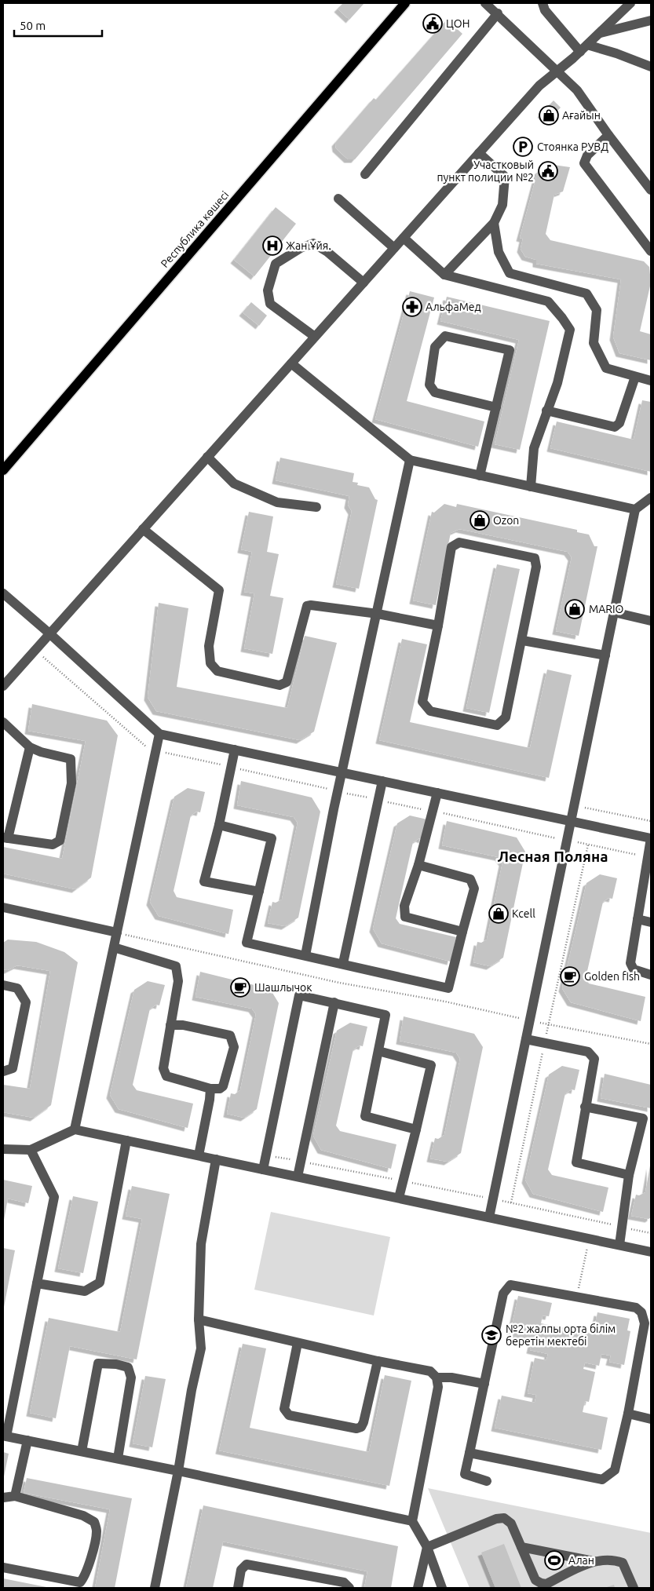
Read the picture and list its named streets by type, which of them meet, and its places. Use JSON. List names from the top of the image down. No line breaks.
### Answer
{"streets":{"main road":["Республика көшесі"]},"districts":["Лесная Поляна"],"places":{"public building":["ЦОН","Участковый пункт полиции №2"],"shop":["Ағайын","Ozon","MARIO","Kcell"],"parking":["Стоянка РУВД"],"hospital":["Жан Ұйя."],"pharmacy":["АльфаМед"],"cafe":["Golden fish","Шашлычок"],"school or university":["№2 жалпы орта білім беретін мектебі"],"sports":["Алан"]},"scale_bar":"50 m"}
